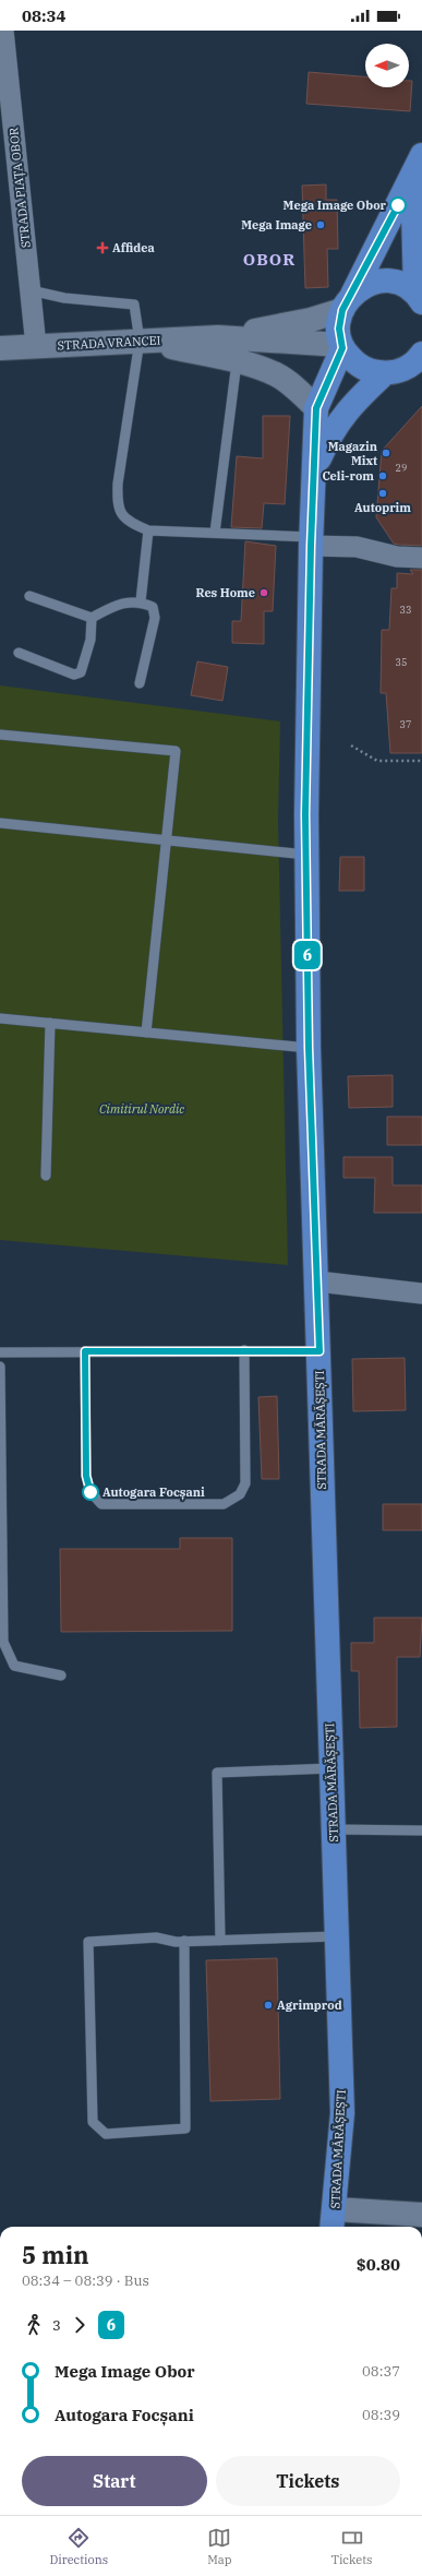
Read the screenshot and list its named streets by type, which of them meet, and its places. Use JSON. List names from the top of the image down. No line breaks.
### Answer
{"streets":{"main road":["STRADA MĂRĂȘEȘTI"],"street":["STRADA PIAȚA OBOR","STRADA VRANCEI"]},"crossings":[["STRADA PIAȚA OBOR","STRADA VRANCEI"],["STRADA VRANCEI","STRADA MĂRĂȘEȘTI"]],"districts":["OBOR"],"parks":["Cimitirul Nordic"],"places":{"other":["Mega Image Obor","Mega Image","Magazin Mixt","Celi-rom","Autoprim","Res Home","Autogara Focșani","Agrimprod"],"health":["Affidea"]},"lines":["bus line 6"],"house_numbers":["29","33","35","37"],"north":"left","page":{"status":"08:34","on_map":"6","heading":["5 min","08:34 – 08:39 · Bus","$0.80"],"legs":["3","6"],"list":[{"name":"Mega Image Obor","value":"08:37"},{"name":"Autogara Focșani","value":"08:39"}],"buttons":["Start","Tickets"],"tabs":["Directions","Map","Tickets"]}}
